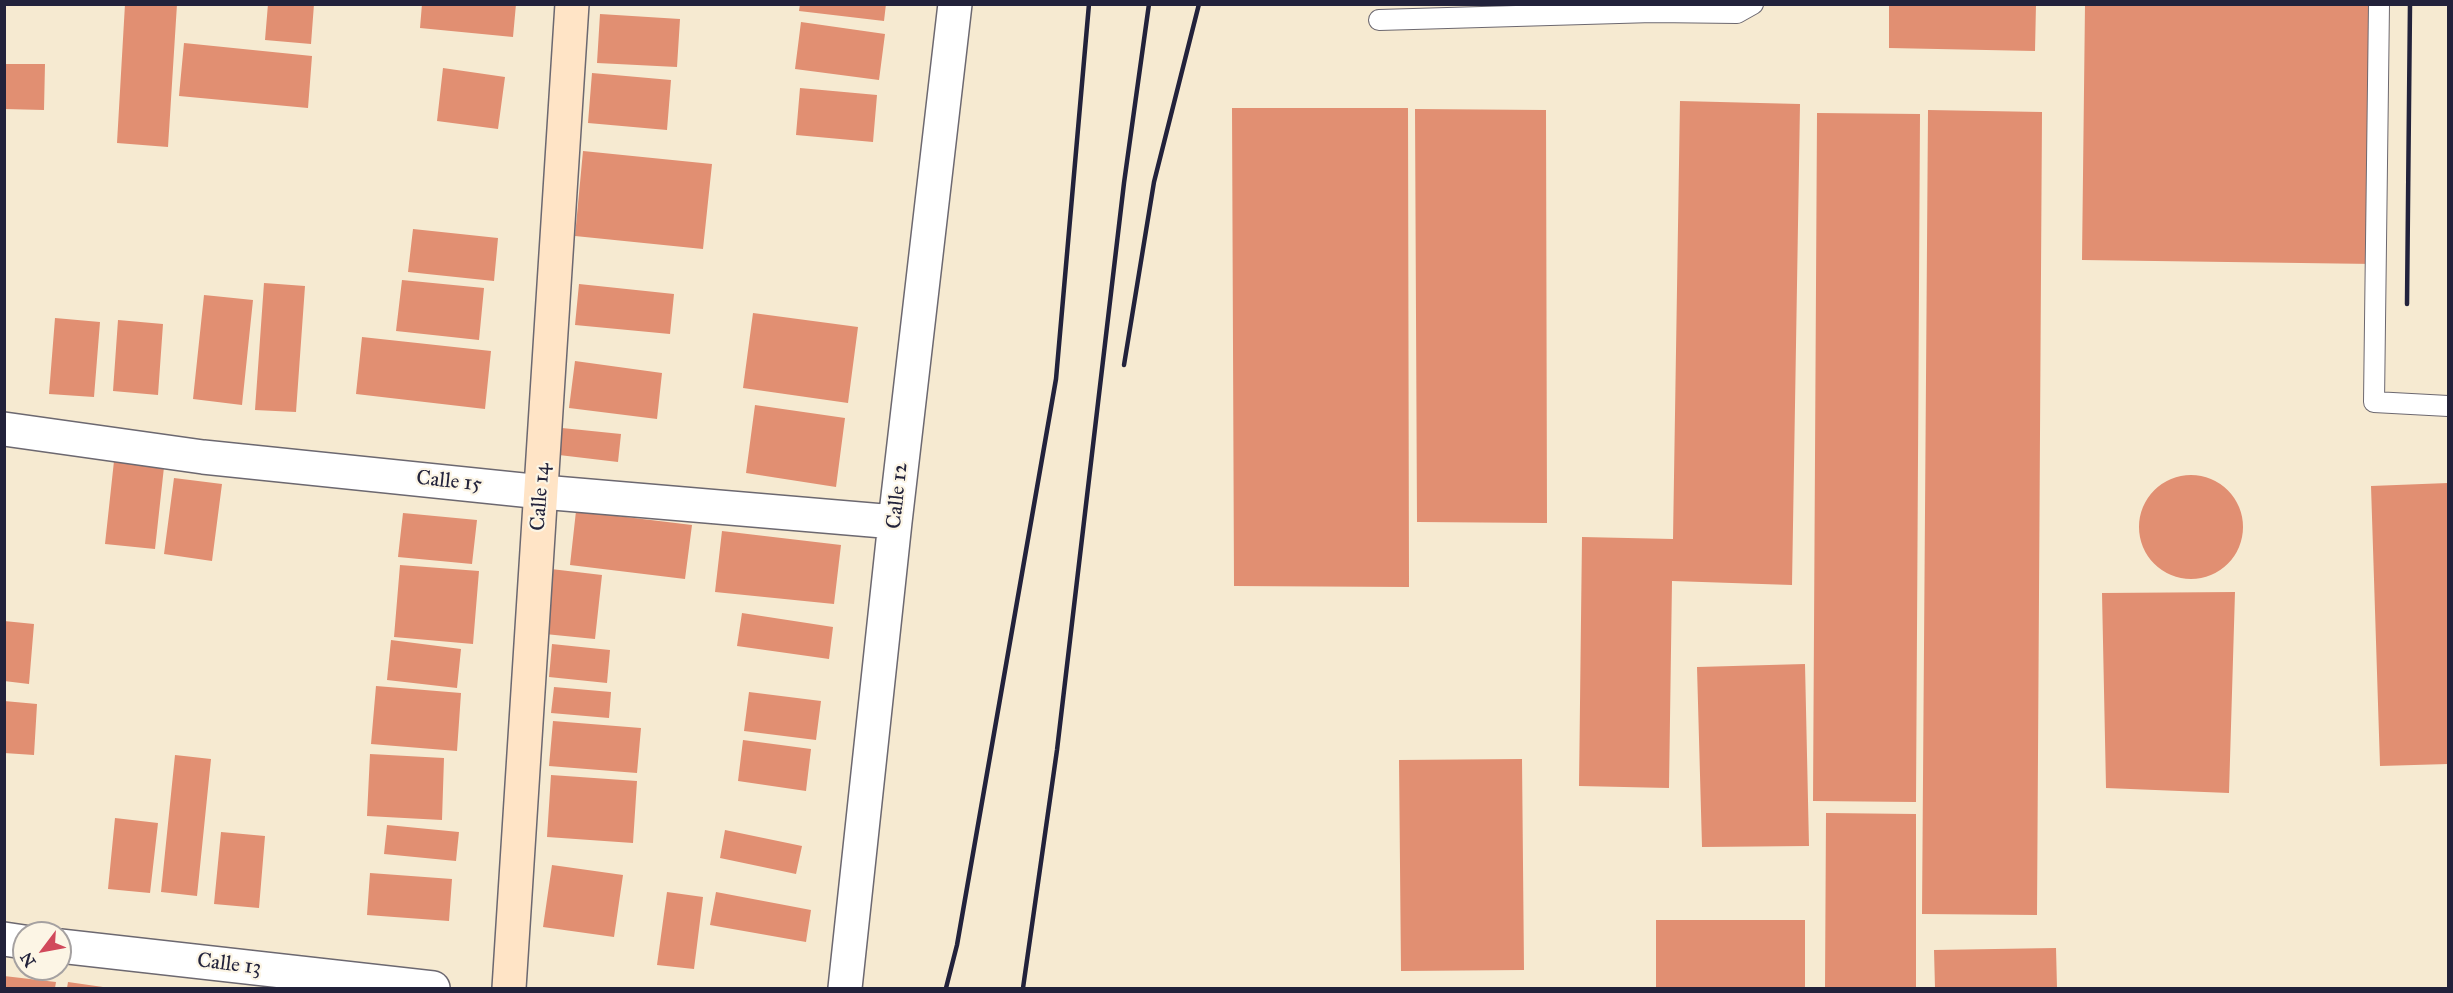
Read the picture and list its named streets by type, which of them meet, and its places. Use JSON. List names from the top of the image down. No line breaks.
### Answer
{"streets":{"main road":["Calle 14"],"street":["Calle 15","Calle 12","Calle 13"]},"crossings":[["Calle 15","Calle 12"],["Calle 15","Calle 14"]],"north":"bottom left"}
